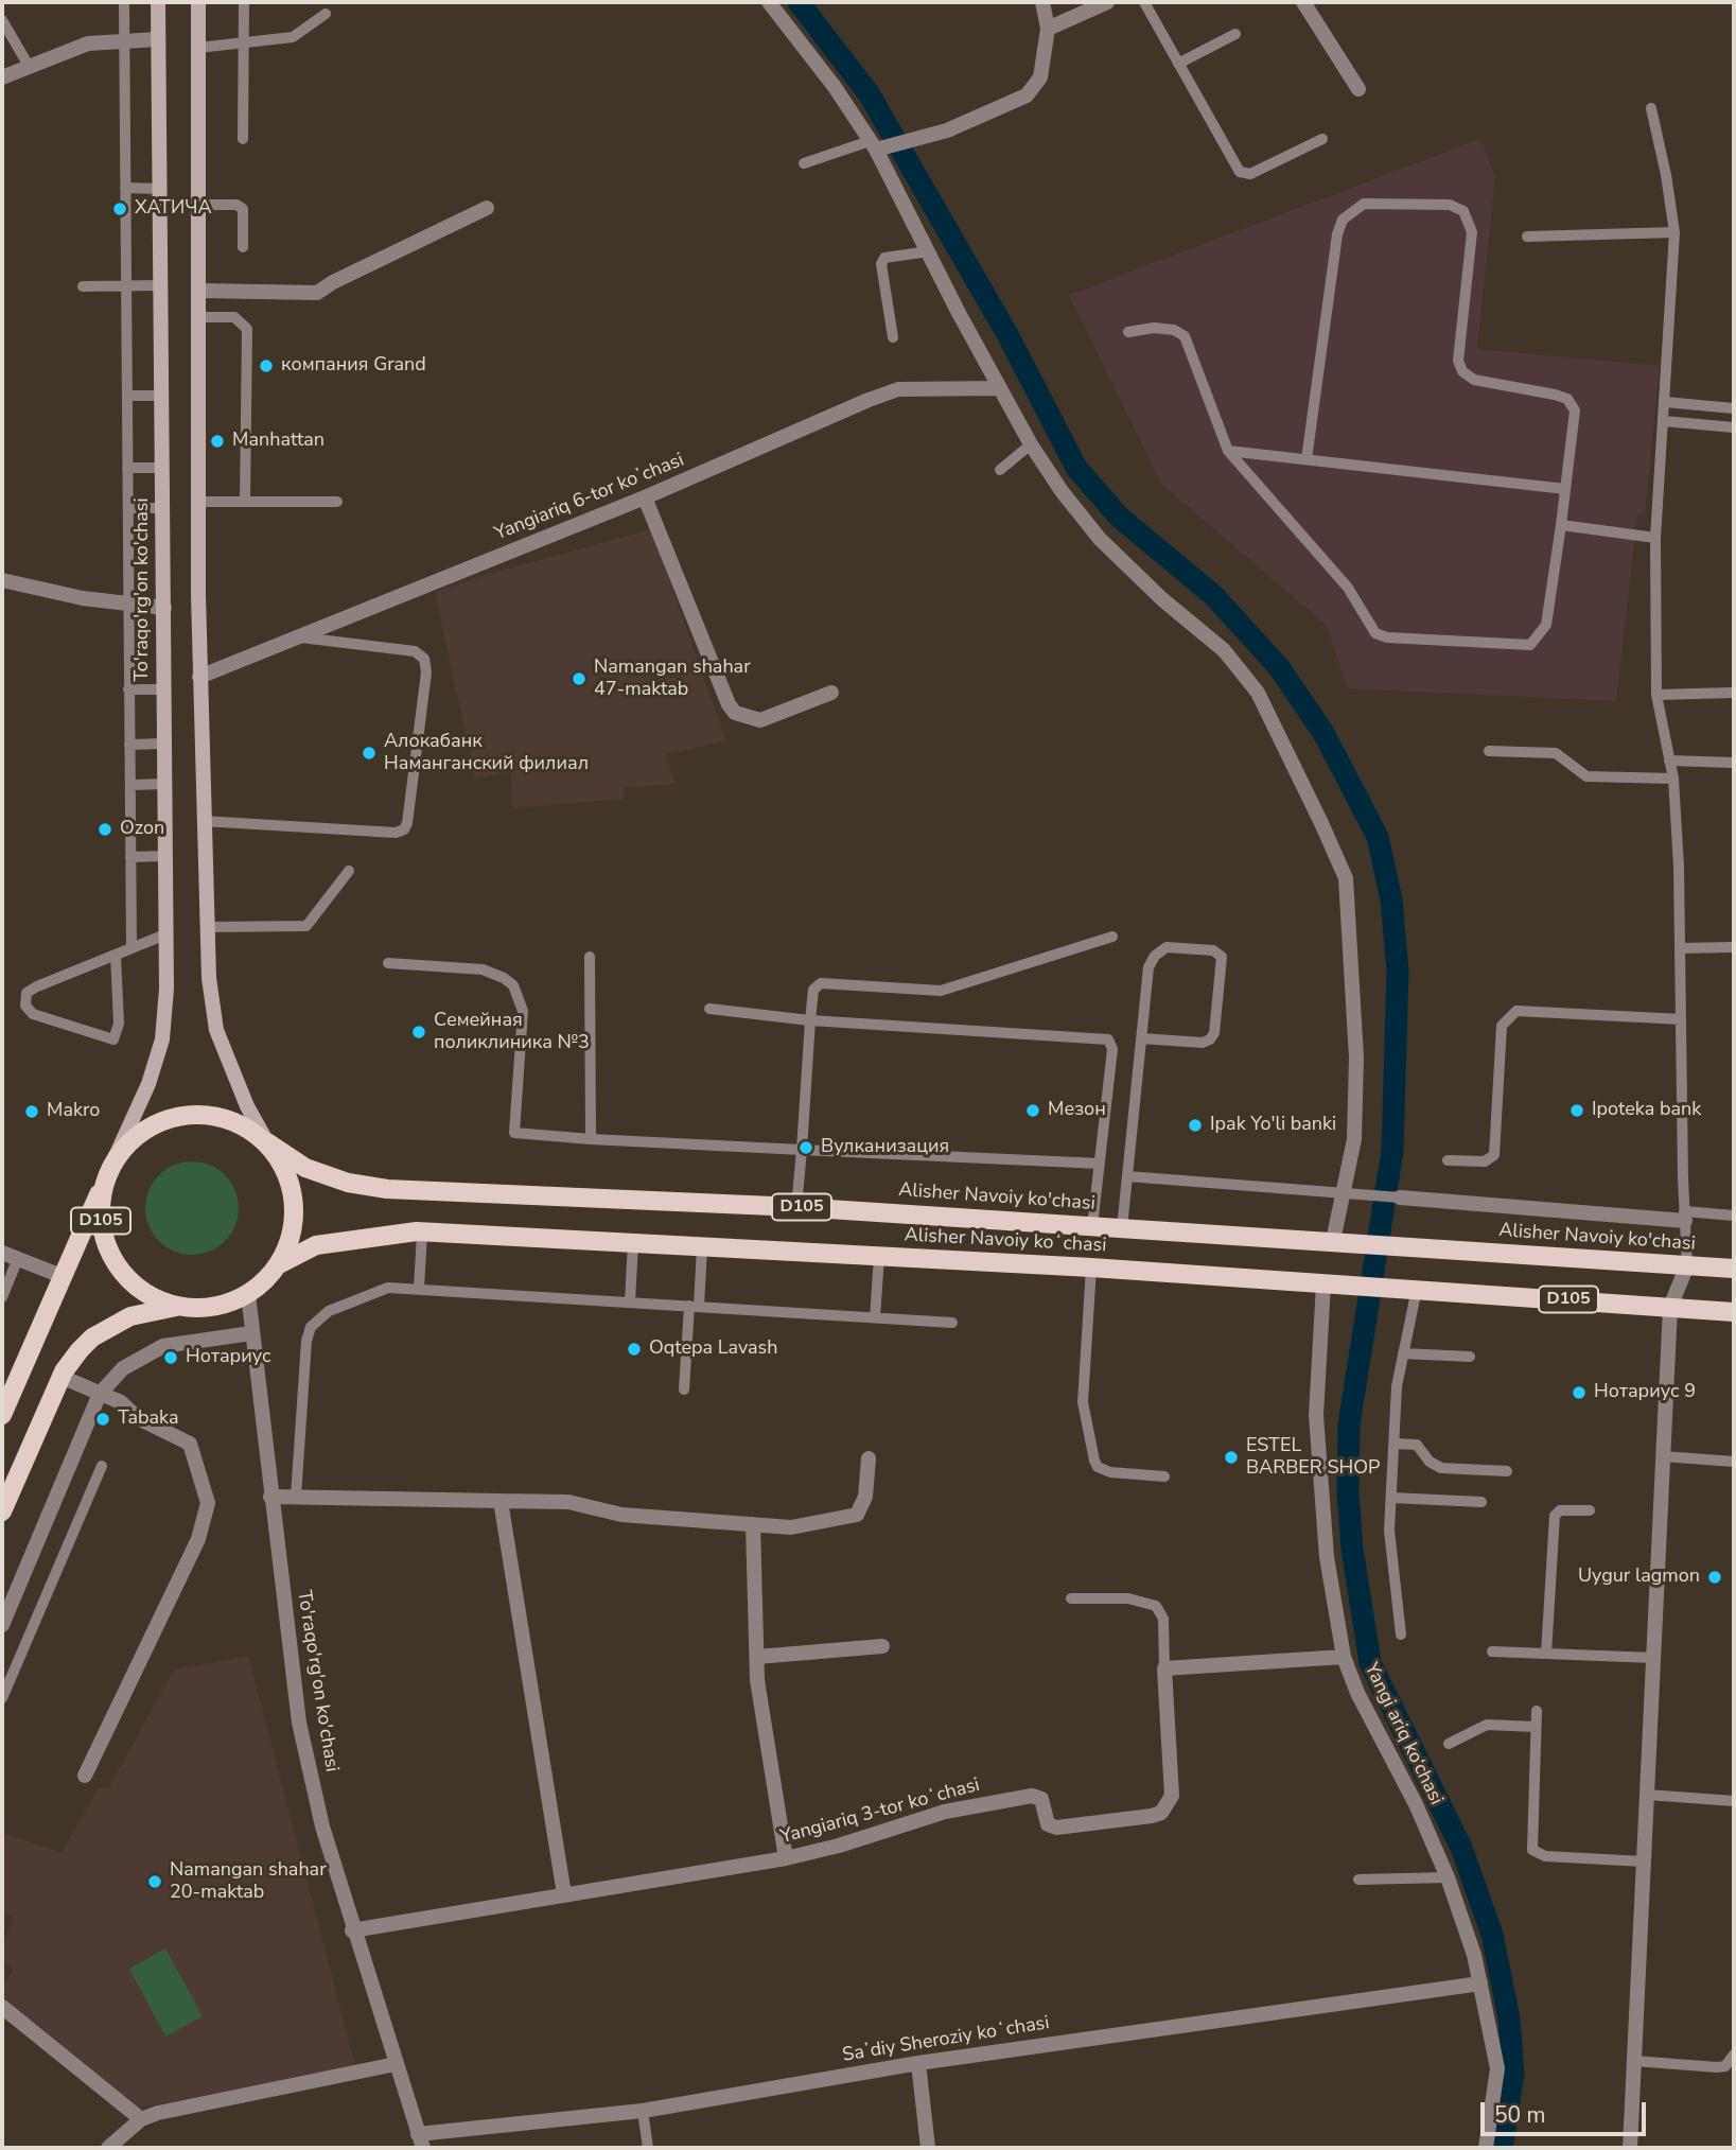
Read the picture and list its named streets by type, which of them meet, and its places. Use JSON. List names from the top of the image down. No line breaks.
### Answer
{"streets":{"main road":["To'raqo'rg'on ko'chasi","Alisher Navoiy ko'chasi","D105","Alisher Navoiy koʻchasi"],"street":["Yangiаriq 6-tor koʼchasi","Yangi ariq ko‘chasi","Yangiariq 3-tor koʻchasi","Saʼdiy Sheroziy koʻchasi"]},"crossings":[["To'raqo'rg'on ko'chasi","Alisher Navoiy ko'chasi"],["To'raqo'rg'on ko'chasi","D105"],["To'raqo'rg'on ko'chasi","Alisher Navoiy koʻchasi"],["To'raqo'rg'on ko'chasi","Yangiariq 3-tor koʻchasi"],["To'raqo'rg'on ko'chasi","Saʼdiy Sheroziy koʻchasi"],["Alisher Navoiy ko'chasi","D105"],["Alisher Navoiy ko'chasi","Alisher Navoiy koʻchasi"],["D105","Alisher Navoiy koʻchasi"],["Alisher Navoiy koʻchasi","Yangi ariq ko‘chasi"],["Yangi ariq ko‘chasi","Saʼdiy Sheroziy koʻchasi"]],"places":["ХАТИЧА","компания Grand","Manhattan","Namangan shahar 47-maktab","Алокабанк Наманганский филиал","Ozon","Семейная поликлиника №3","Мезон","Ipoteka bank","Makro","Ipak Yo'li banki","Вулканизация","Oqtepa Lavash","Нотариус","Нотариус 9","Tabaka","ESTEL BARBER SHOP","Uygur lagmon","Namangan shahar 20-maktab"],"scale_bar":"50 m"}
